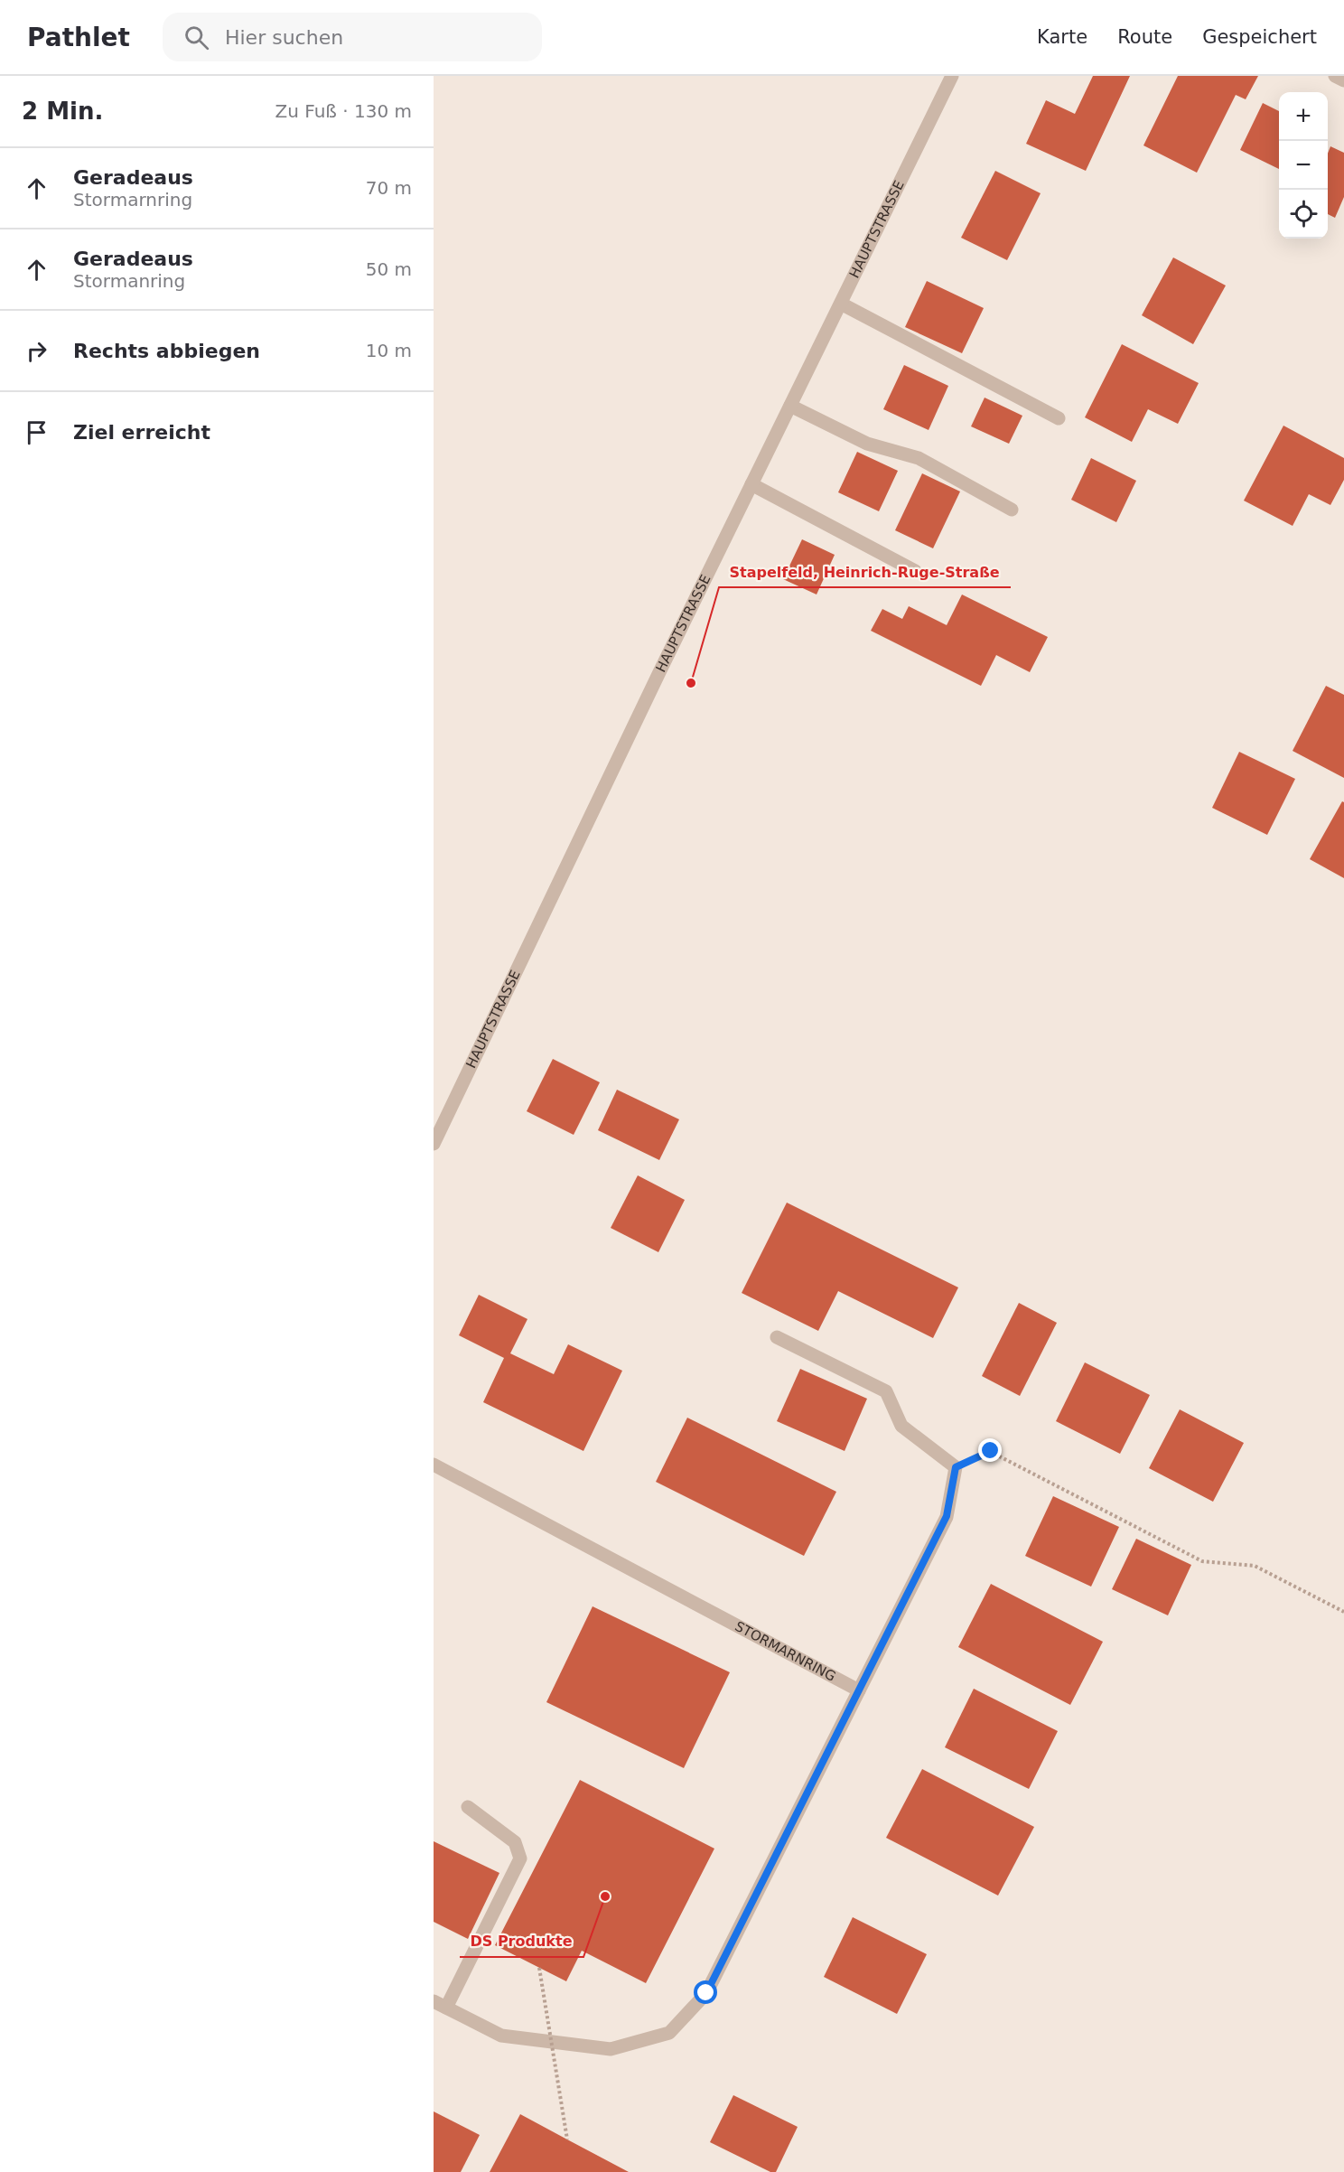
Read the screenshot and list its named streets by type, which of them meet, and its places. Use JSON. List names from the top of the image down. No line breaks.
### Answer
{"streets":{"street":["HAUPTSTRASSE","STORMARNRING"]},"places":["Stapelfeld, Heinrich-Ruge-Straße","DS Produkte"],"page":{"header":"Pathlet","search":"Hier suchen","nav":["Karte","Route","Gespeichert"],"heading":["2 Min.","Zu Fuß · 130 m"],"map_buttons":["+","−"],"list":[["Geradeaus","Stormarnring","70 m"],["Geradeaus","Stormanring","50 m"],["Rechts abbiegen","10 m"],"Ziel erreicht"]}}
